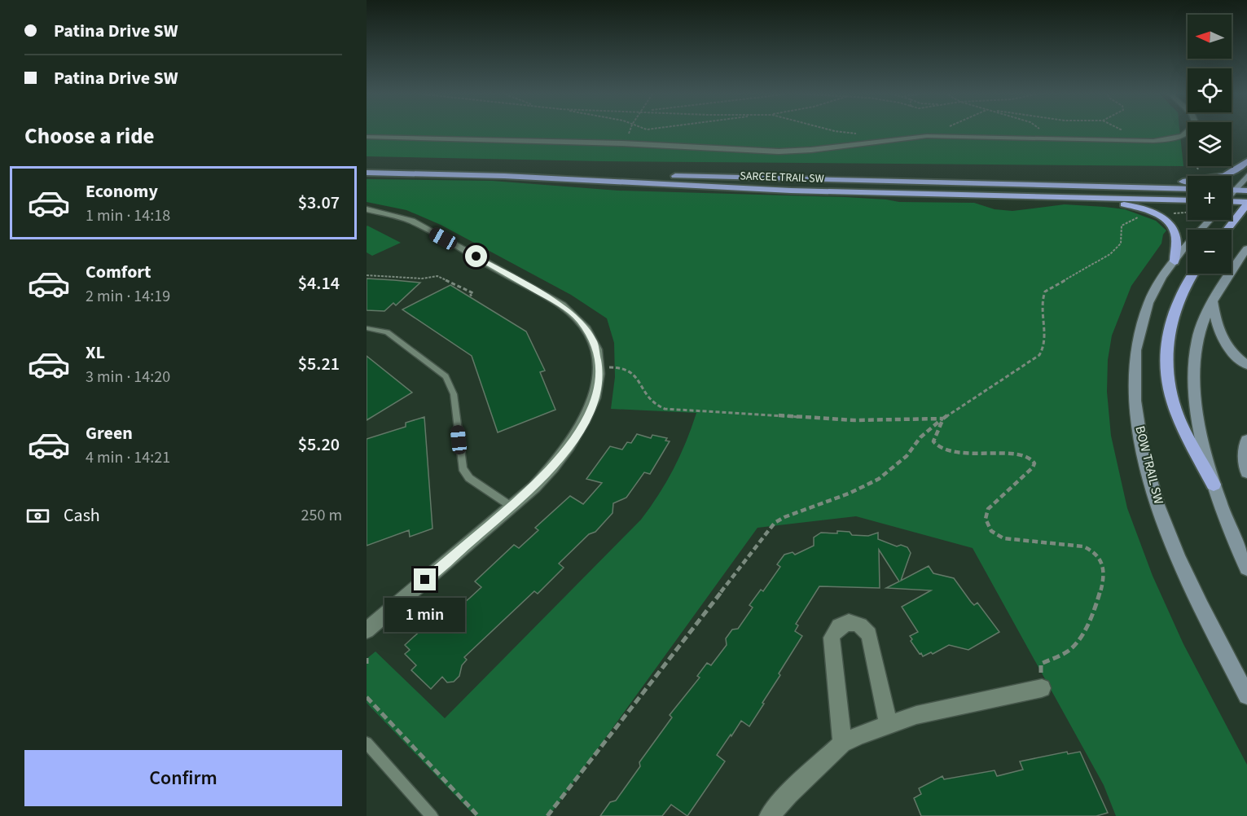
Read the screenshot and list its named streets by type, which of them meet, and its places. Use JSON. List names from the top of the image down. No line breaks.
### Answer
{"streets":{"highway":["SARCEE TRAIL SW"],"main road":["BOW TRAIL SW"]},"north":"left","page":{"banner":["Patina Drive SW","Patina Drive SW"],"map_buttons":["+","−"],"heading":"Choose a ride","list":[{"name":"Economy","note":"1 min · 14:18","value":"$3.07"},{"name":"Comfort","note":"2 min · 14:19","value":"$4.14"},{"name":"XL","note":"3 min · 14:20","value":"$5.21"},{"name":"Green","note":"4 min · 14:21","value":"$5.20"}],"pay":["Cash","250 m"],"bubble":"1 min","buttons":"Confirm"}}
